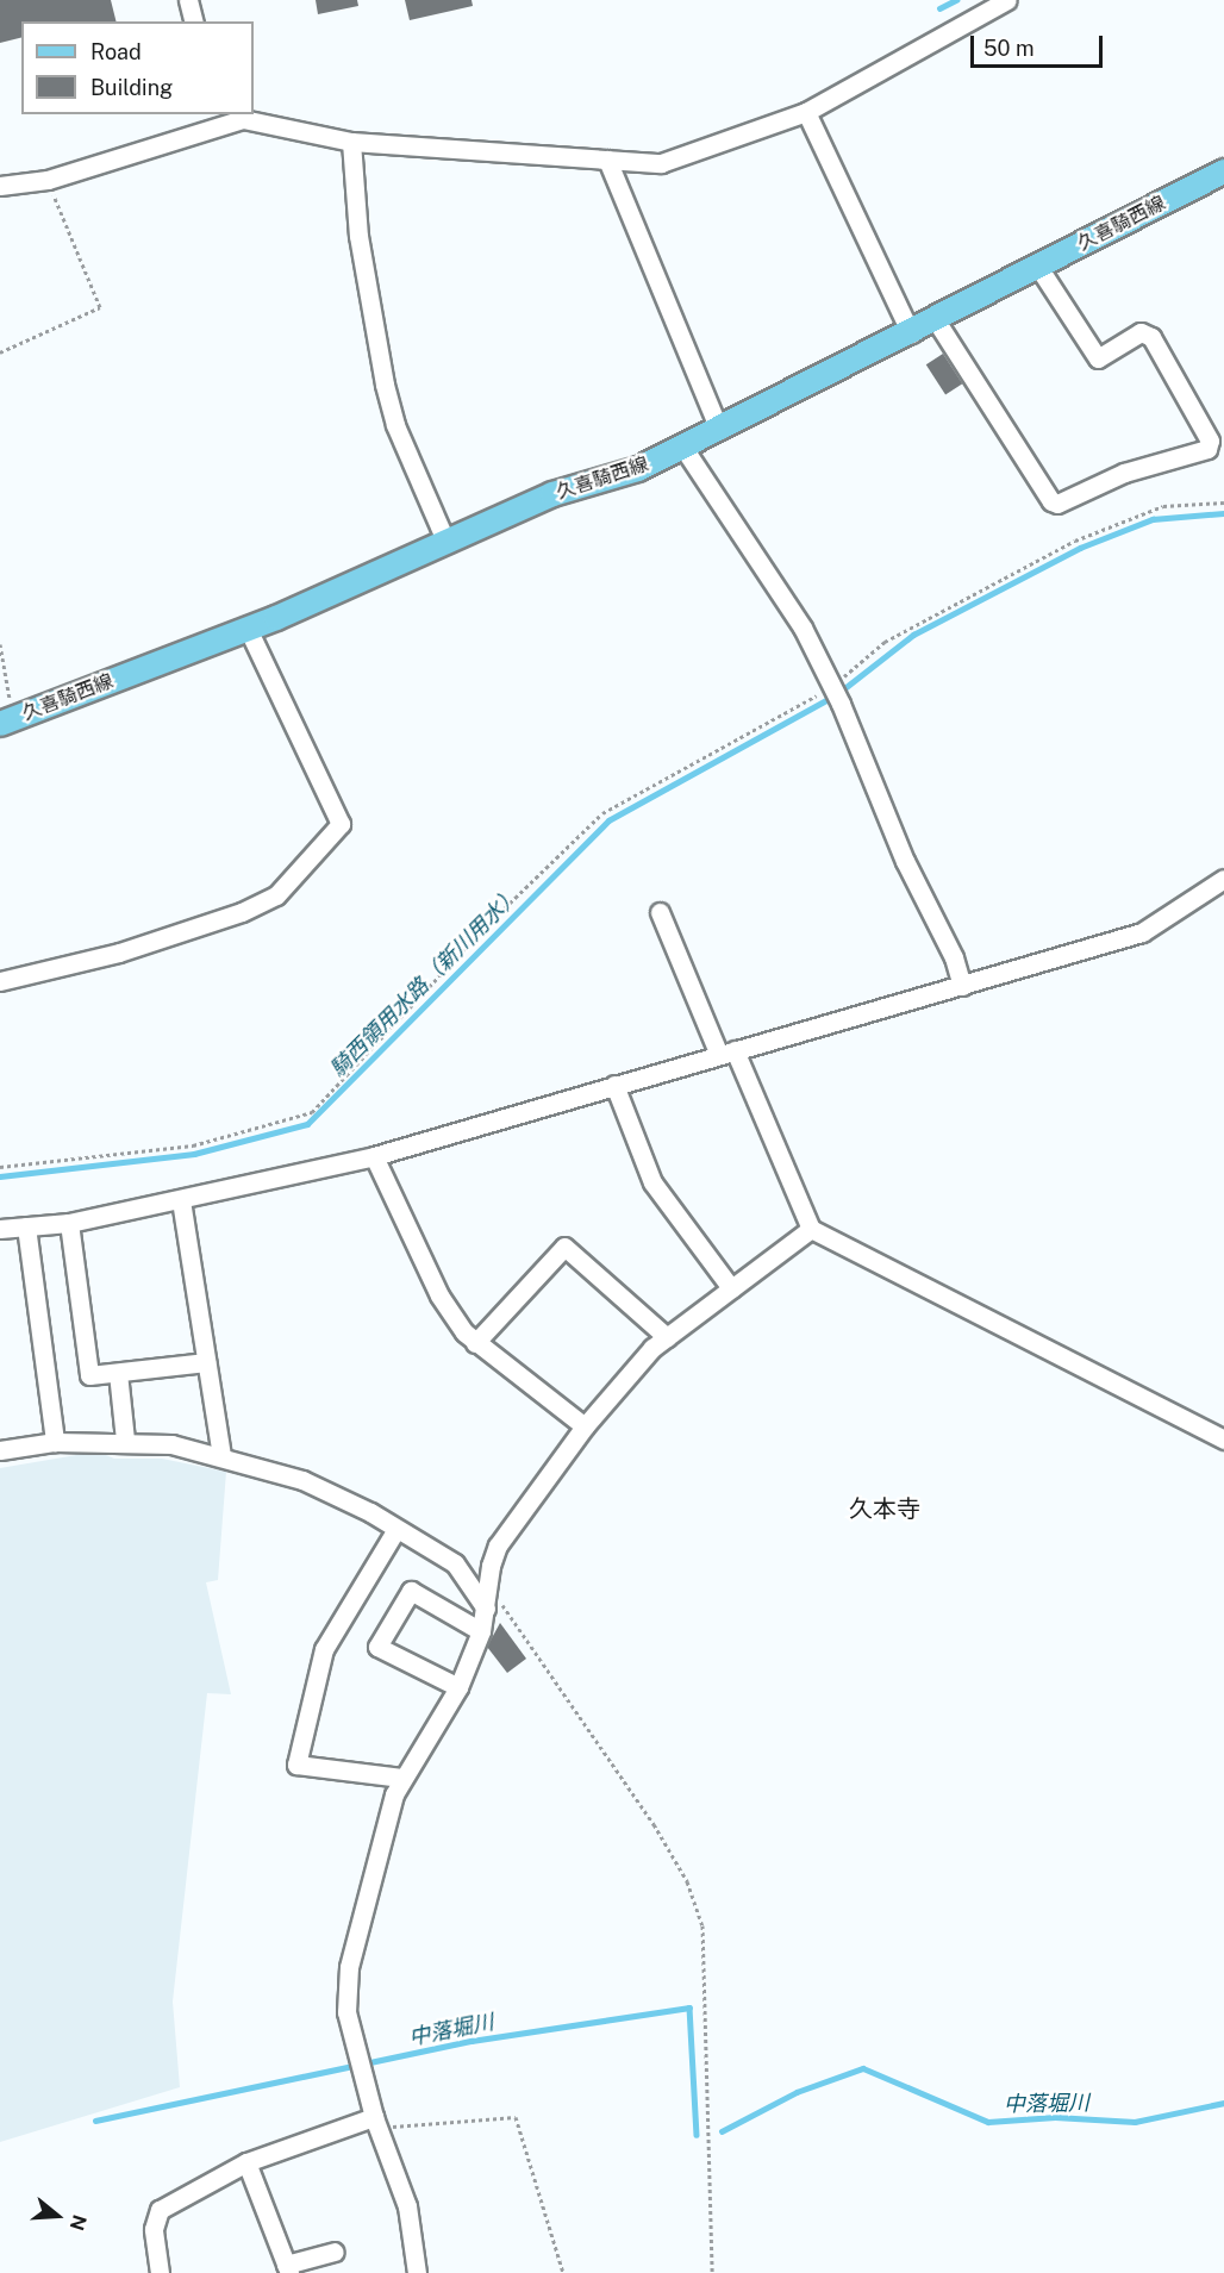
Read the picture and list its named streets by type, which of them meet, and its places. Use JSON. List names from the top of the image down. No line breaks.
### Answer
{"streets":{"main road":["久喜騎西線"]},"districts":["久本寺"],"water":["騎西領用水路（新川用水）","中落堀川"],"legend":["Road","Building"],"scale_bar":"50 m","north":"right"}
